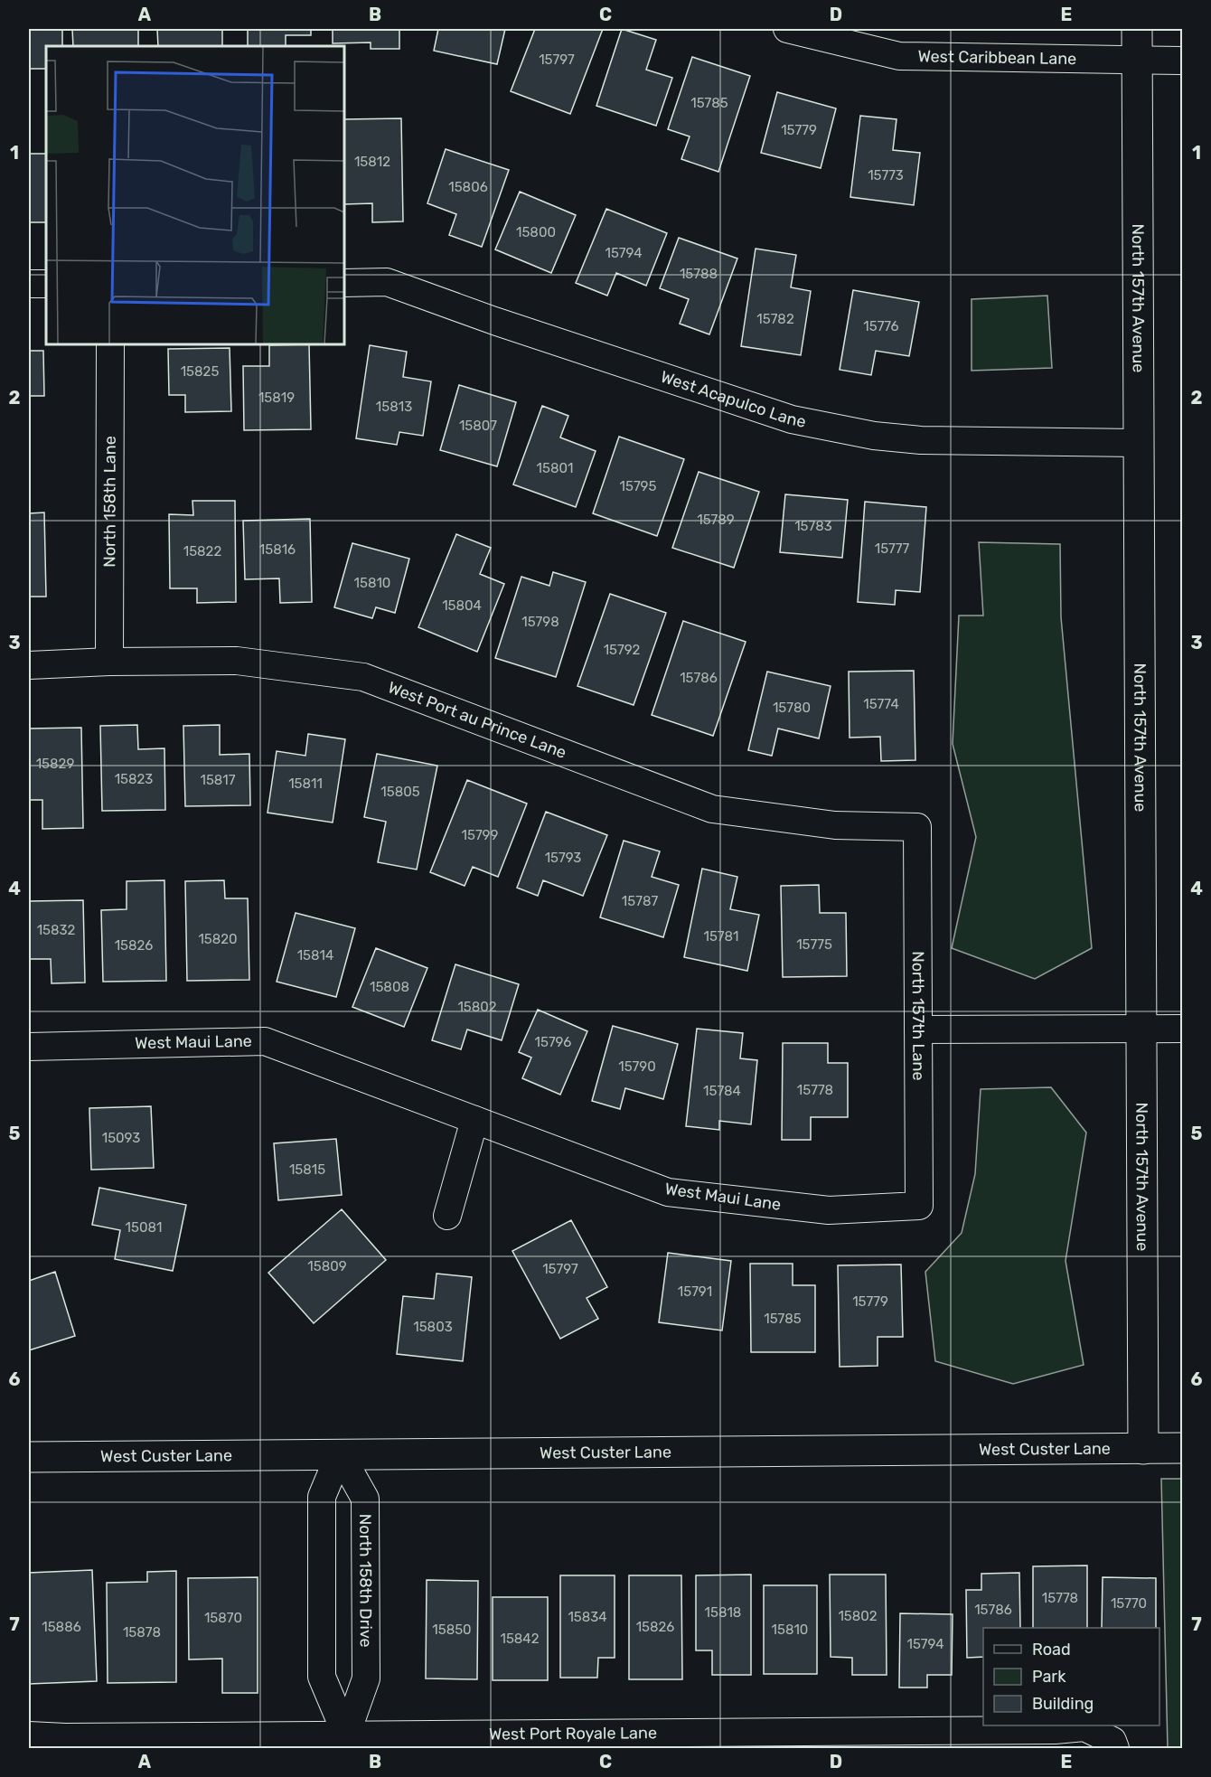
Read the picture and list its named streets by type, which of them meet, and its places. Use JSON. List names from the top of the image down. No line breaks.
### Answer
{"streets":{"street":["West Caribbean Lane","North 157th Avenue","West Acapulco Lane","North 158th Lane","West Port au Prince Lane","North 157th Lane","West Maui Lane","West Custer Lane","North 158th Drive","West Port Royale Lane"]},"crossings":[["West Caribbean Lane","North 157th Avenue"],["North 157th Avenue","West Acapulco Lane"],["North 157th Avenue","West Custer Lane"],["North 158th Lane","West Port au Prince Lane"],["West Port au Prince Lane","North 157th Lane"],["North 157th Lane","West Maui Lane"],["West Custer Lane","North 158th Drive"],["North 158th Drive","West Port Royale Lane"]],"house_numbers":["15797","15785","15779","15812","15773","15806","15800","15794","15788","15782","15776","15825","15819","15813","15807","15801","15795","15789","15783","15777","15816","15822","15810","15804","15798","15792","15786","15774","15780","15829","15823","15817","15811","15805","15799","15793","15787","15832","15781","15820","15775","15826","15814","15808","15802","15796","15790","15778","15784","15093","15815","15081","15809","15797","15791","15779","15785","15803","15778","15770","15786","15818","15802","15834","15870","15886","15826","15850","15810","15878","15842","15794"],"legend":["Road","Park","Building"],"grid":{"columns":["A","B","C","D","E"],"rows":["1","2","3","4","5","6","7"]}}
